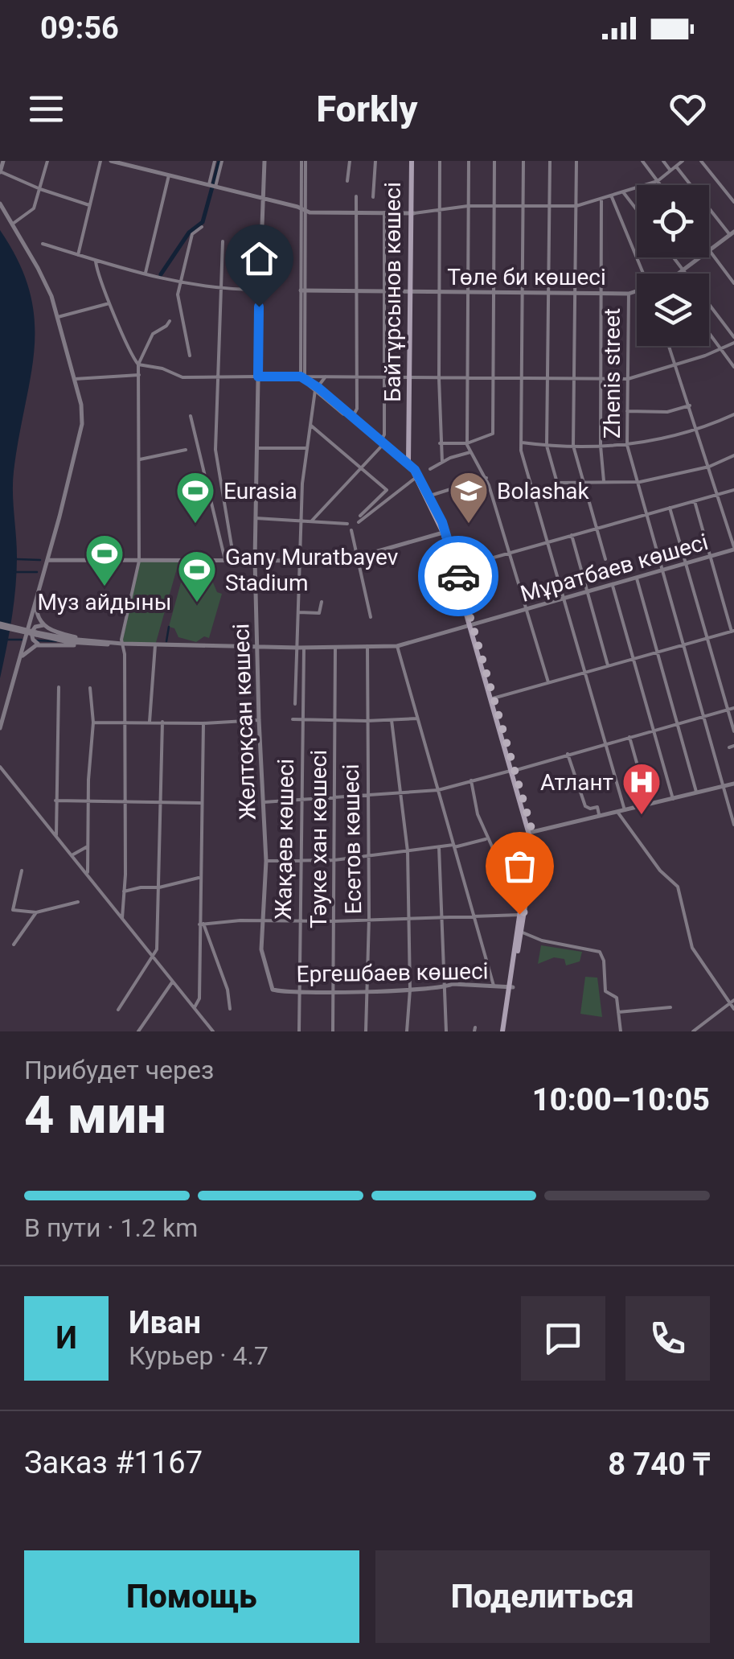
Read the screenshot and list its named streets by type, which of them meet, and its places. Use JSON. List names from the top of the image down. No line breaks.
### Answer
{"streets":{"main road":["Байтұрсынов көшесі"],"street":["Төле би көшесі","Zhenis street","Мұратбаев көшесі","Желтоқсан көшесі","Жақаев көшесі","Тәуке хан көшесі","Есетов көшесі","Ергешбаев көшесі"]},"crossings":[["Төле би көшесі","Байтұрсынов көшесі"],["Төле би көшесі","Zhenis street"],["Zhenis street","Мұратбаев көшесі"],["Мұратбаев көшесі","Желтоқсан көшесі"],["Мұратбаев көшесі","Жақаев көшесі"],["Мұратбаев көшесі","Тәуке хан көшесі"],["Мұратбаев көшесі","Есетов көшесі"],["Желтоқсан көшесі","Ергешбаев көшесі"],["Жақаев көшесі","Ергешбаев көшесі"],["Тәуке хан көшесі","Ергешбаев көшесі"],["Есетов көшесі","Ергешбаев көшесі"]],"places":{"sports":["Eurasia","Муз айдыны","Gany Muratbayev Stadium"],"school or university":["Bolashak"],"hospital":["Атлант"]},"page":{"status":"09:56","header":"Forkly","heading":["4 мин","Прибудет через","10:00–10:05"],"panel":["Иван","Курьер · 4.7","Заказ #1167","8 740 ₸"],"bar":"В пути · 1.2 km","round":"И","buttons":["Помощь","Поделиться"]}}
